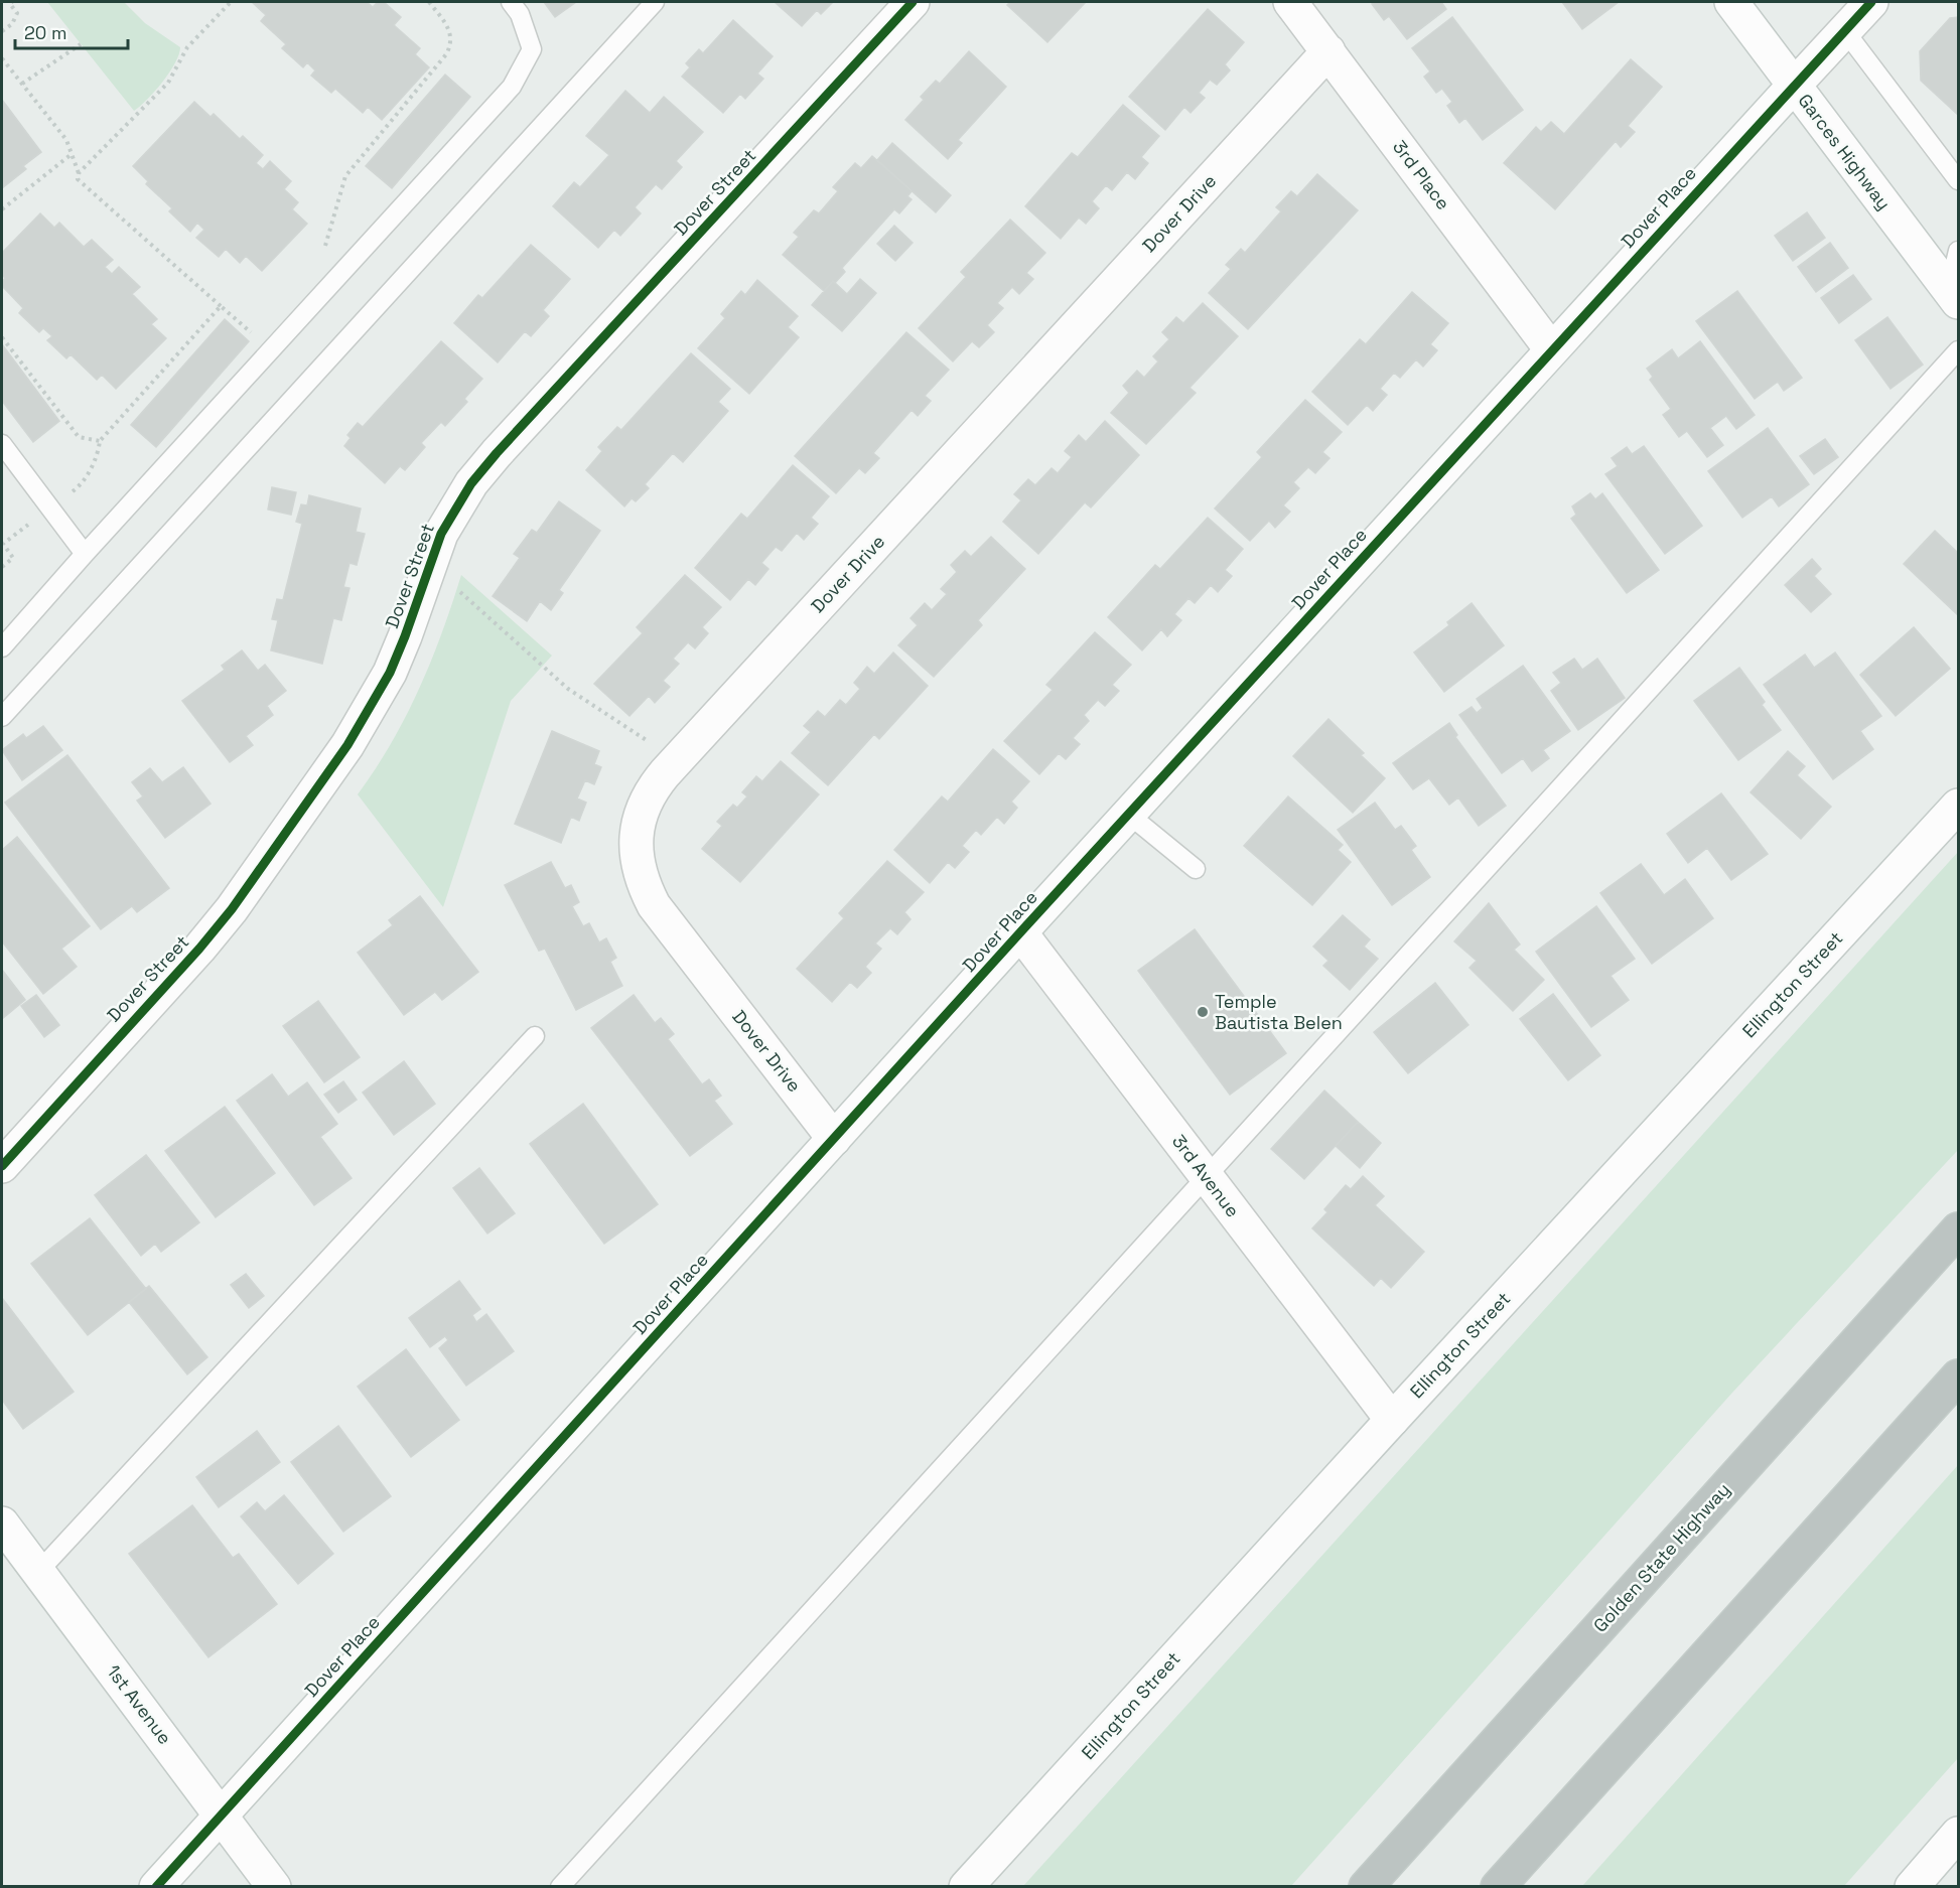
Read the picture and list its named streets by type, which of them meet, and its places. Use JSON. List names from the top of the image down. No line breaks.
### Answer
{"streets":{"highway":["Golden State Highway"],"street":["Garces Highway","3rd Place","Dover Street","Dover Place","Dover Drive","Ellington Street","3rd Avenue","1st Avenue"]},"crossings":[["Garces Highway","Dover Place"],["3rd Place","Dover Place"],["3rd Place","Dover Drive"],["Dover Place","Dover Drive"],["Dover Place","3rd Avenue"],["Dover Place","1st Avenue"],["Ellington Street","3rd Avenue"]],"places":["Temple Bautista Belen"],"scale_bar":"20 m"}
